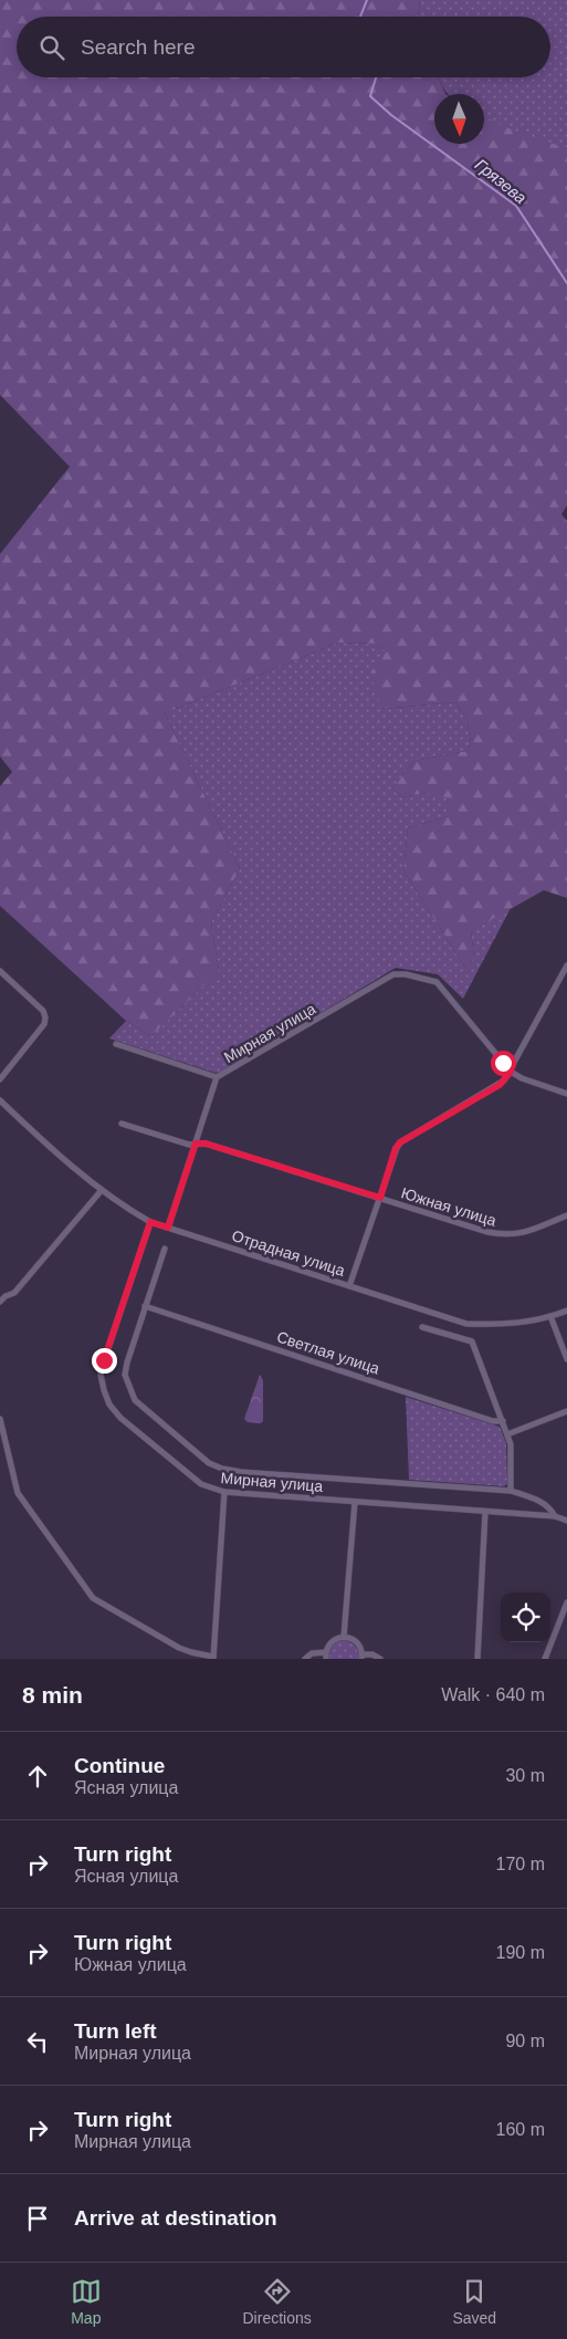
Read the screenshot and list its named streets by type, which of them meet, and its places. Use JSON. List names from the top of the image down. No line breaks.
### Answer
{"streets":{"street":["Мирная улица","Южная улица","Отрадная улица","Светлая улица"]},"crossings":[["Мирная улица","Южная улица"],["Мирная улица","Отрадная улица"],["Мирная улица","Светлая улица"]],"water":["Грязева"],"north":"bottom","page":{"search":"Search here","heading":["8 min","Walk · 640 m"],"list":[["Continue","Ясная улица","30 m"],["Turn right","Ясная улица","170 m"],["Turn right","Южная улица","190 m"],["Turn left","Мирная улица","90 m"],["Turn right","Мирная улица","160 m"],"Arrive at destination"],"nav":["Map","Directions","Saved"]}}
